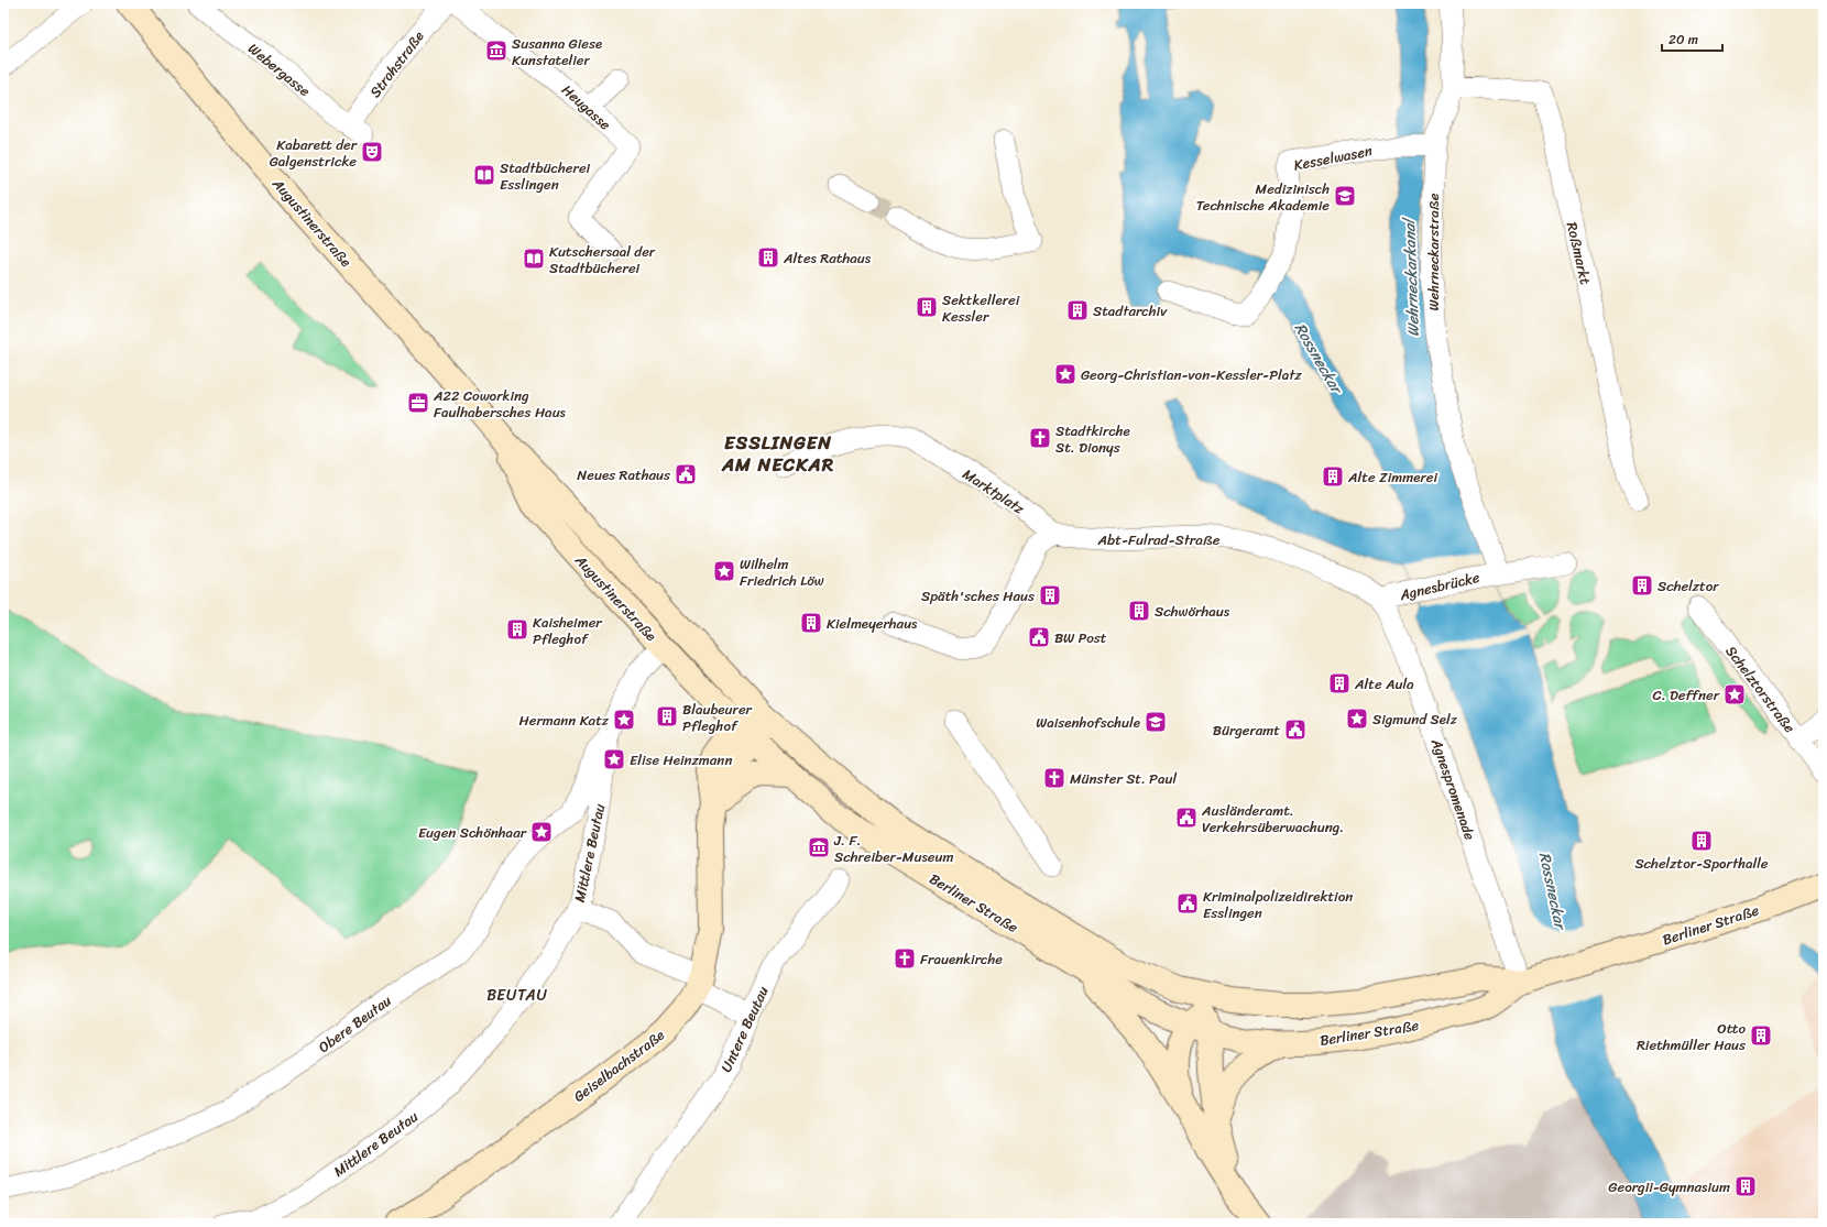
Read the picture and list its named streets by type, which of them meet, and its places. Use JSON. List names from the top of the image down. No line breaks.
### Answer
{"streets":{"main road":["Augustinerstraße","Berliner Straße","Geiselbachstraße"],"street":["Strohstraße","Webergasse","Heugasse","Kesselwasen","Wehrneckarstraße","Roßmarkt","Marktplatz","Abt-Fulrad-Straße","Agnesbrücke","Schelztorstraße","Agnespromenade","Mittlere Beutau","Obere Beutau","Untere Beutau"]},"crossings":[["Strohstraße","Webergasse"],["Kesselwasen","Wehrneckarstraße"],["Augustinerstraße","Mittlere Beutau"],["Augustinerstraße","Berliner Straße"],["Augustinerstraße","Geiselbachstraße"],["Wehrneckarstraße","Roßmarkt"],["Wehrneckarstraße","Agnesbrücke"],["Marktplatz","Abt-Fulrad-Straße"],["Abt-Fulrad-Straße","Agnesbrücke"],["Abt-Fulrad-Straße","Agnespromenade"],["Agnesbrücke","Agnespromenade"],["Agnespromenade","Berliner Straße"],["Mittlere Beutau","Obere Beutau"],["Berliner Straße","Geiselbachstraße"]],"districts":["ESSLINGEN AM NECKAR","BEUTAU"],"water":["Wehrneckarkanal","Rossneckar"],"places":{"museum":["Susanna Giese Kunstatelier","J. F. Schreiber-Museum"],"theatre":["Kabarett der Galgenstricke"],"library":["Stadtbücherei Esslingen","Kutschersaal der Stadtbücherei"],"school or university":["Medizinisch Technische Akademie","Waisenhofschule"],"building":["Altes Rathaus","Sektkellerei Kessler","Stadtarchiv","Alte Zimmerei","Schelztor","Späth'sches Haus","Schwörhaus","Kielmeyerhaus","Kaisheimer Pfleghof","Alte Aula","Blaubeurer Pfleghof","Schelztor-Sporthalle","Otto Riethmüller Haus","Georgii-Gymnasium"],"place":["Georg-Christian-von-Kessler-Platz","Wilhelm Friedrich Löw","C. Deffner","Sigmund Selz","Hermann Katz","Elise Heinzmann","Eugen Schönhaar"],"office":["A22 Coworking Faulhabersches Haus"],"church":["Stadtkirche St. Dionys","Münster St. Paul","Frauenkirche"],"public building":["Neues Rathaus","BW Post","Bürgeramt","Ausländeramt. Verkehrsüberwachung.","Kriminalpolizeidirektion Esslingen"]},"scale_bar":"20 m"}
